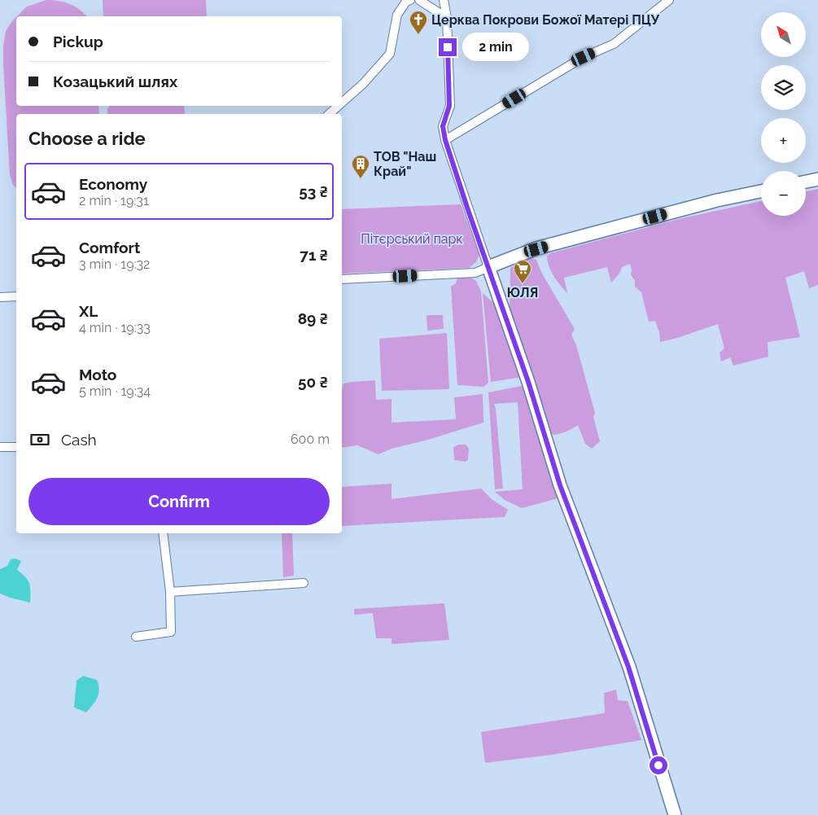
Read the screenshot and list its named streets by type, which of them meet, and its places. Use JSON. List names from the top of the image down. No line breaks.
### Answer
{"parks":["Пітєрський парк"],"places":{"church":["Церква Покрови Божої Матері ПЦУ"],"building":["ТОВ \"Наш Край\""],"supermarket":["ЮЛЯ"]},"north":"top left","page":{"map_buttons":["+","−"],"banner":["Pickup","Козацький шлях"],"bubble":"2 min","heading":"Choose a ride","list":[{"name":"Economy","note":"2 min · 19:31","value":"53 ₴"},{"name":"Comfort","note":"3 min · 19:32","value":"71 ₴"},{"name":"XL","note":"4 min · 19:33","value":"89 ₴"},{"name":"Moto","note":"5 min · 19:34","value":"50 ₴"}],"pay":["Cash","600 m"],"buttons":"Confirm"}}
